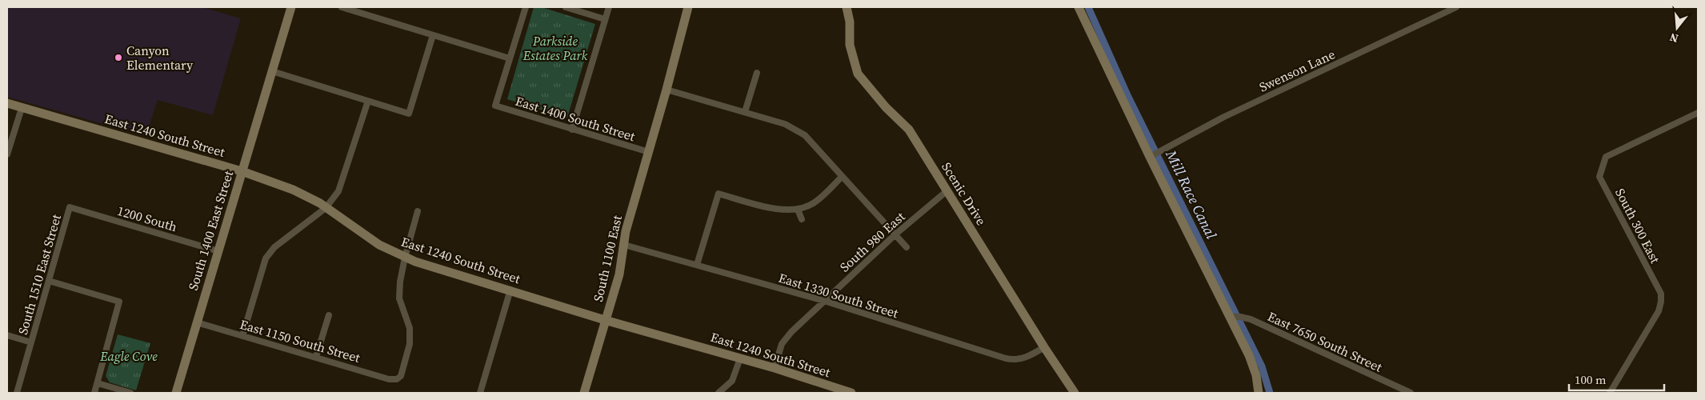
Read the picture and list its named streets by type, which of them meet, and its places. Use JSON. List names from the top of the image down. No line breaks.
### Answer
{"streets":{"street":["Swenson Lane","East 1400 South Street","East 1240 South Street","Scenic Drive","1200 South","South 300 East","South 1400 East Street","South 980 East","South 1100 East","South 1510 East Street","East 1330 South Street","East 1150 South Street","East 7650 South Street"]},"crossings":[["East 1400 South Street","South 1100 East"],["East 1240 South Street","South 1400 East Street"],["East 1240 South Street","South 980 East"],["East 1240 South Street","South 1100 East"],["East 1240 South Street","East 1150 South Street"],["Scenic Drive","South 980 East"],["Scenic Drive","East 1330 South Street"],["1200 South","South 1400 East Street"],["1200 South","South 1510 East Street"],["South 1400 East Street","East 1150 South Street"],["South 980 East","East 1330 South Street"],["South 1100 East","East 1330 South Street"]],"water":["Mill Race Canal"],"parks":["Parkside Estates Park","Eagle Cove"],"places":["Canyon Elementary"],"scale_bar":"100 m","north":"bottom"}
